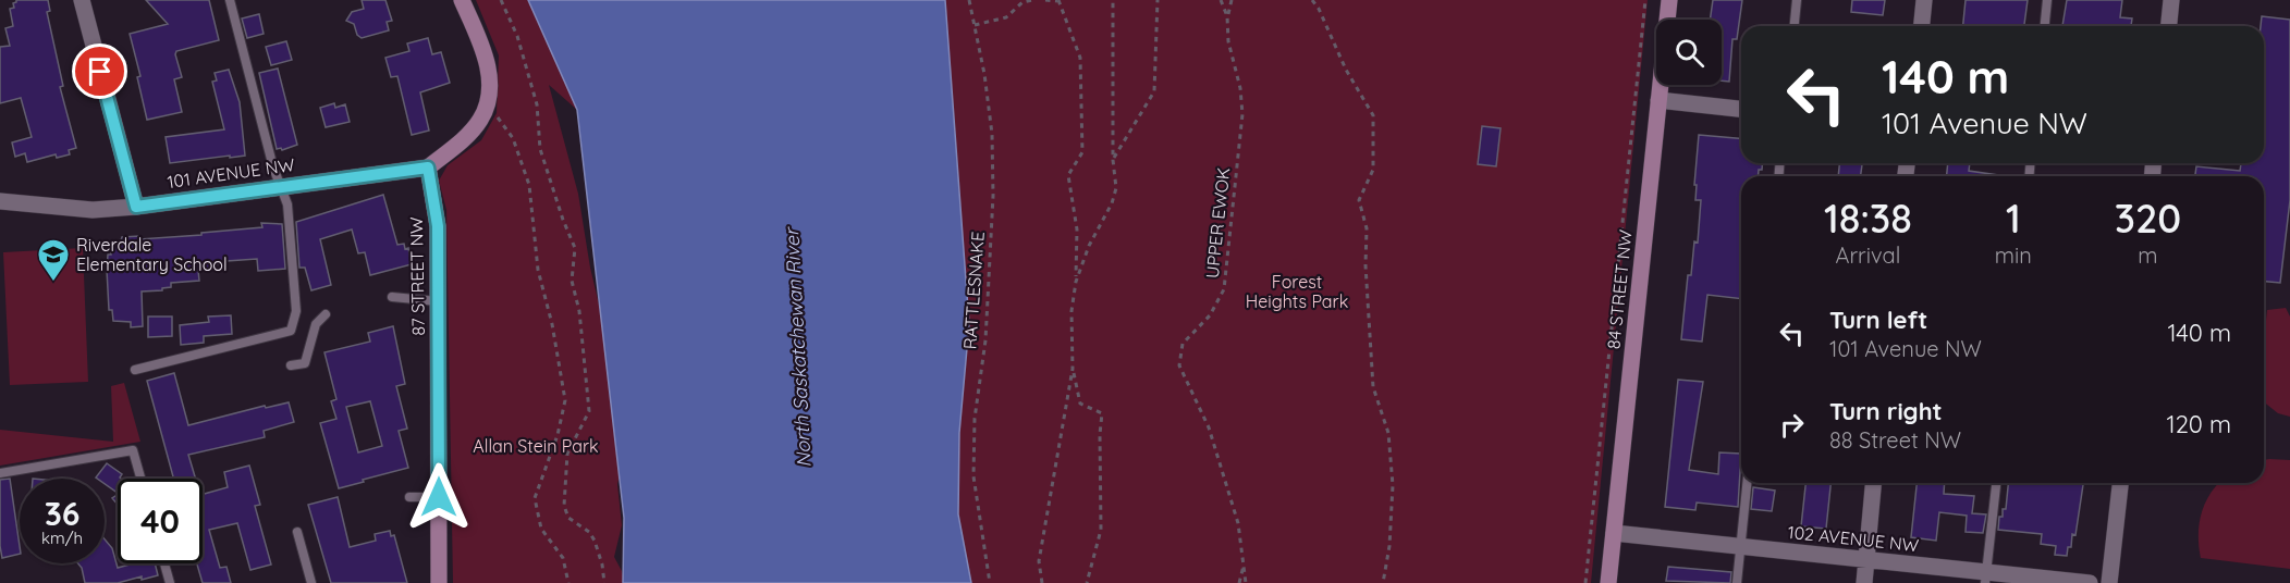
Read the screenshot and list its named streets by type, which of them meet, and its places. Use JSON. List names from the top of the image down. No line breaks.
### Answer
{"streets":{"street":["101 AVENUE NW","87 STREET NW","84 STREET NW","102 AVENUE NW"],"path":["UPPER EWOK","RATTLESNAKE"]},"crossings":[["101 AVENUE NW","87 STREET NW"],["84 STREET NW","102 AVENUE NW"]],"water":["North Saskatchewan River"],"parks":["Forest Heights Park","Allan Stein Park"],"places":{"school or university":["Riverdale Elementary School"]},"page":{"turn":["140 m","101 Avenue NW"],"eta":["18:38","Arrival","1","min","320","m"],"list":[{"name":"Turn left","note":"101 Avenue NW","value":"140 m"},{"name":"Turn right","note":"88 Street NW","value":"120 m"}],"speed":"36 km/h","limit":"40"}}
